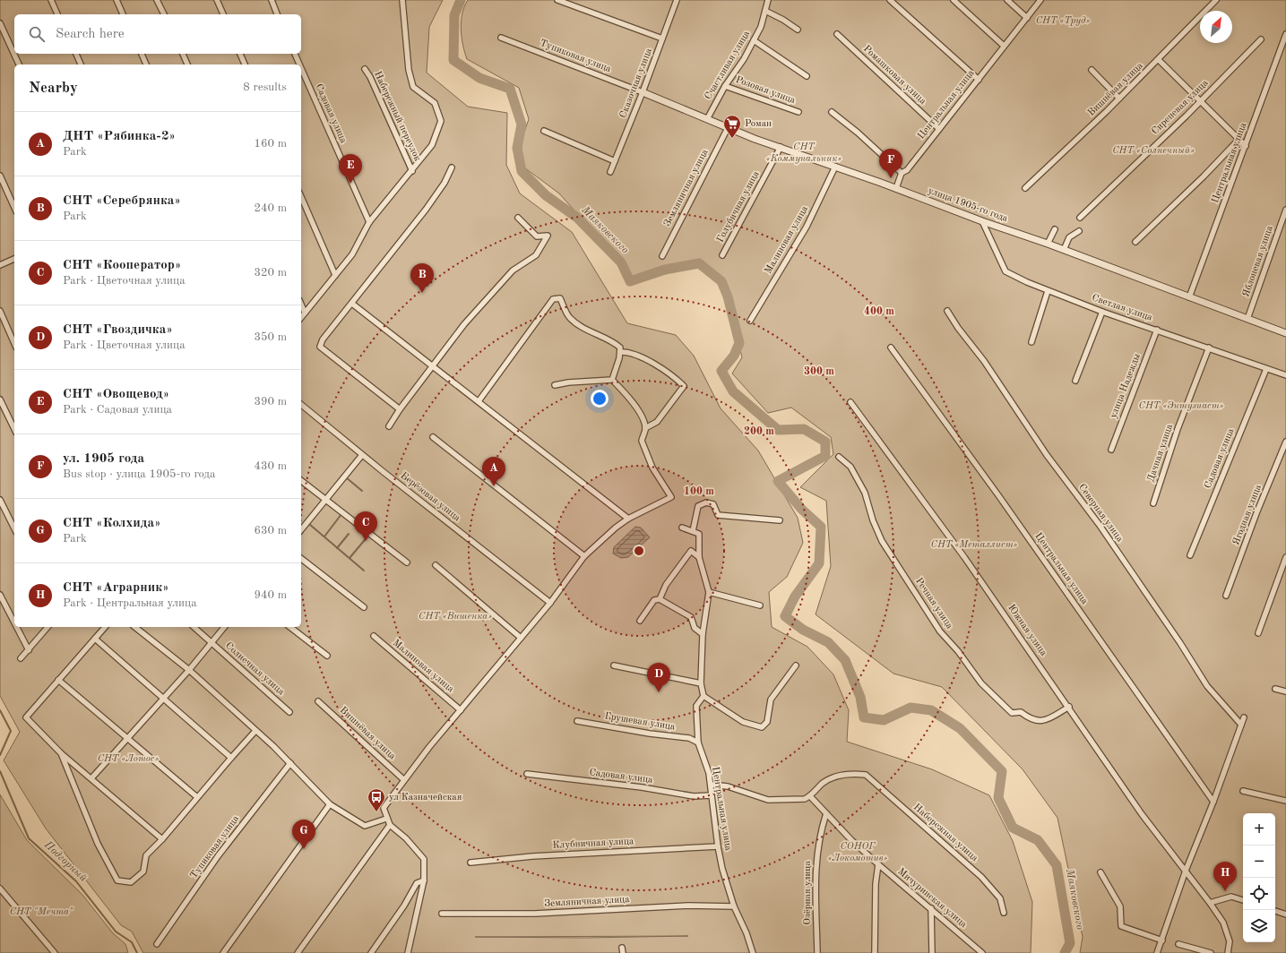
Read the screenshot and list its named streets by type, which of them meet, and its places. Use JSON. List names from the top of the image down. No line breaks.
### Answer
{"streets":{"street":["Тупиковая улица","Счастливая улица","Ромашковая улица","Сказочная улица","Вишнёвая улица","Розовая улица","Центральная улица","Сиреневая улица","Садовая улица","Набережный переулок","Земляничная улица","улица 1905-го года","Голубичная улица","Малиновая улица","Яблоневая улица","Светлая улица","улица Надежды","Дачная улица","Берёзовая улица","Северная улица","Ягодная улица","Речная улица","Южная улица","Солнечная улица","Грушевая улица","Набережная улица","Клубничная улица","Озёрная улица","Мичуринская улица"]},"crossings":[["Тупиковая улица","Сказочная улица"],["Тупиковая улица","улица 1905-го года"],["Счастливая улица","Розовая улица"],["Счастливая улица","улица 1905-го года"],["Ромашковая улица","Центральная улица"],["Сказочная улица","улица 1905-го года"],["Центральная улица","Садовая улица"],["Центральная улица","Земляничная улица"],["Центральная улица","улица 1905-го года"],["Центральная улица","Грушевая улица"],["Центральная улица","Клубничная улица"],["Садовая улица","Светлая улица"],["Земляничная улица","улица 1905-го года"],["улица 1905-го года","Голубичная улица"],["улица 1905-го года","Малиновая улица"],["улица 1905-го года","Яблоневая улица"],["улица 1905-го года","Светлая улица"],["Светлая улица","улица Надежды"],["Светлая улица","Дачная улица"],["Речная улица","Южная улица"],["Набережная улица","Мичуринская улица"],["Озёрная улица","Мичуринская улица"]],"water":["Маяковского","Подгорный"],"parks":["СНТ «Труд»","СНТ «Коммунальник»","СНТ «Солнечный»","СНТ «Энтузиаст»","СНТ «Металлист»","СНТ «Вишенка»","СНТ «Лотос»","СОНОГ «Локомотив»","СНТ \"Мечта\""],"places":{"supermarket":["Роман"],"bus stop":["ул Казначейская"]},"north":"top right","page":{"search":"Search here","heading":["Nearby","8 results"],"list":[{"mark":"A","name":"ДНТ «Рябинка-2»","note":"Park","value":"160 m"},{"mark":"B","name":"СНТ «Серебрянка»","note":"Park","value":"240 m"},{"mark":"C","name":"СНТ «Кооператор»","note":"Park · Цветочная улица","value":"320 m"},{"mark":"D","name":"СНТ «Гвоздичка»","note":"Park · Цветочная улица","value":"350 m"},{"mark":"E","name":"СНТ «Овощевод»","note":"Park · Садовая улица","value":"390 m"},{"mark":"F","name":"ул. 1905 года","note":"Bus stop · улица 1905-го года","value":"430 m"},{"mark":"G","name":"СНТ «Колхида»","note":"Park","value":"630 m"},{"mark":"H","name":"СНТ «Аграрник»","note":"Park · Центральная улица","value":"940 m"}],"pins":["F","E","B","A","C","D","G","H"],"map_buttons":["+","−"]},"rings":["400 m","300 m","200 m","100 m"]}
